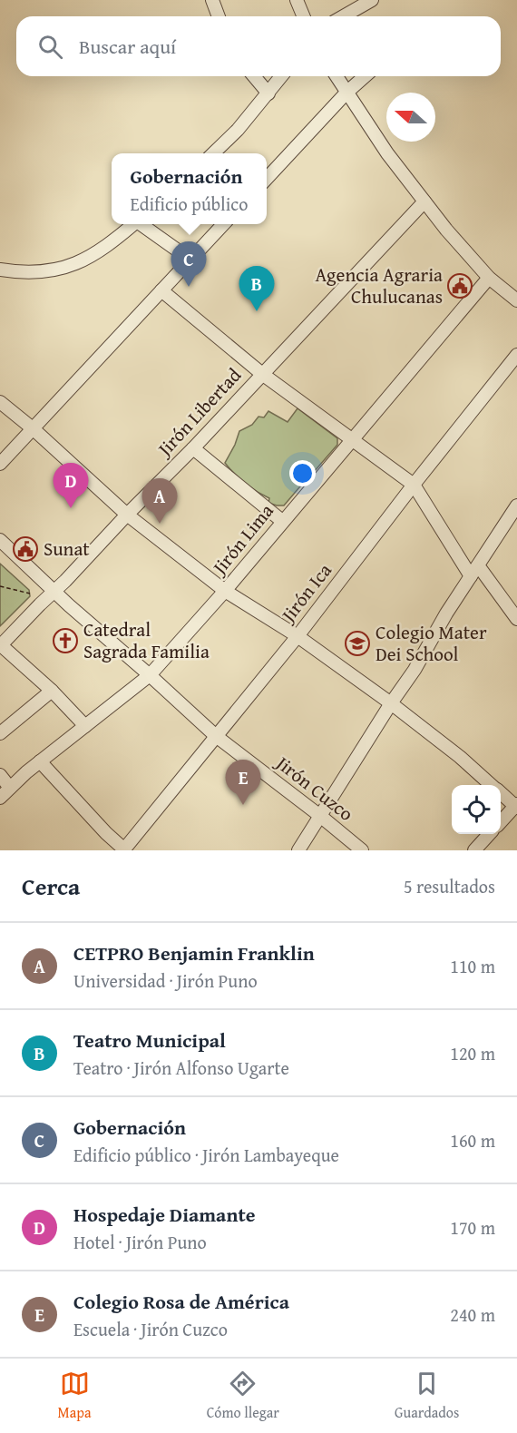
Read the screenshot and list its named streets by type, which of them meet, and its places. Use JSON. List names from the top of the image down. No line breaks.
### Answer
{"streets":{"street":["Jirón Libertad","Jirón Lima","Jirón Ica","Jirón Cuzco"]},"crossings":[["Jirón Libertad","Jirón Cuzco"],["Jirón Lima","Jirón Cuzco"],["Jirón Ica","Jirón Cuzco"]],"places":{"public building":["Agencia Agraria Chulucanas","Sunat"],"church":["Catedral Sagrada Familia"],"school or university":["Colegio Mater Dei School"]},"north":"left","page":{"search":"Buscar aquí","popup":["Gobernación","Edificio público"],"pins":["C","B","D","A","E"],"heading":["Cerca","5 resultados"],"list":[{"mark":"A","name":"CETPRO Benjamin Franklin","note":"Universidad · Jirón Puno","value":"110 m"},{"mark":"B","name":"Teatro Municipal","note":"Teatro · Jirón Alfonso Ugarte","value":"120 m"},{"mark":"C","name":"Gobernación","note":"Edificio público · Jirón Lambayeque","value":"160 m"},{"mark":"D","name":"Hospedaje Diamante","note":"Hotel · Jirón Puno","value":"170 m"},{"mark":"E","name":"Colegio Rosa de América","note":"Escuela · Jirón Cuzco","value":"240 m"}],"nav":["Mapa","Cómo llegar","Guardados"]}}
